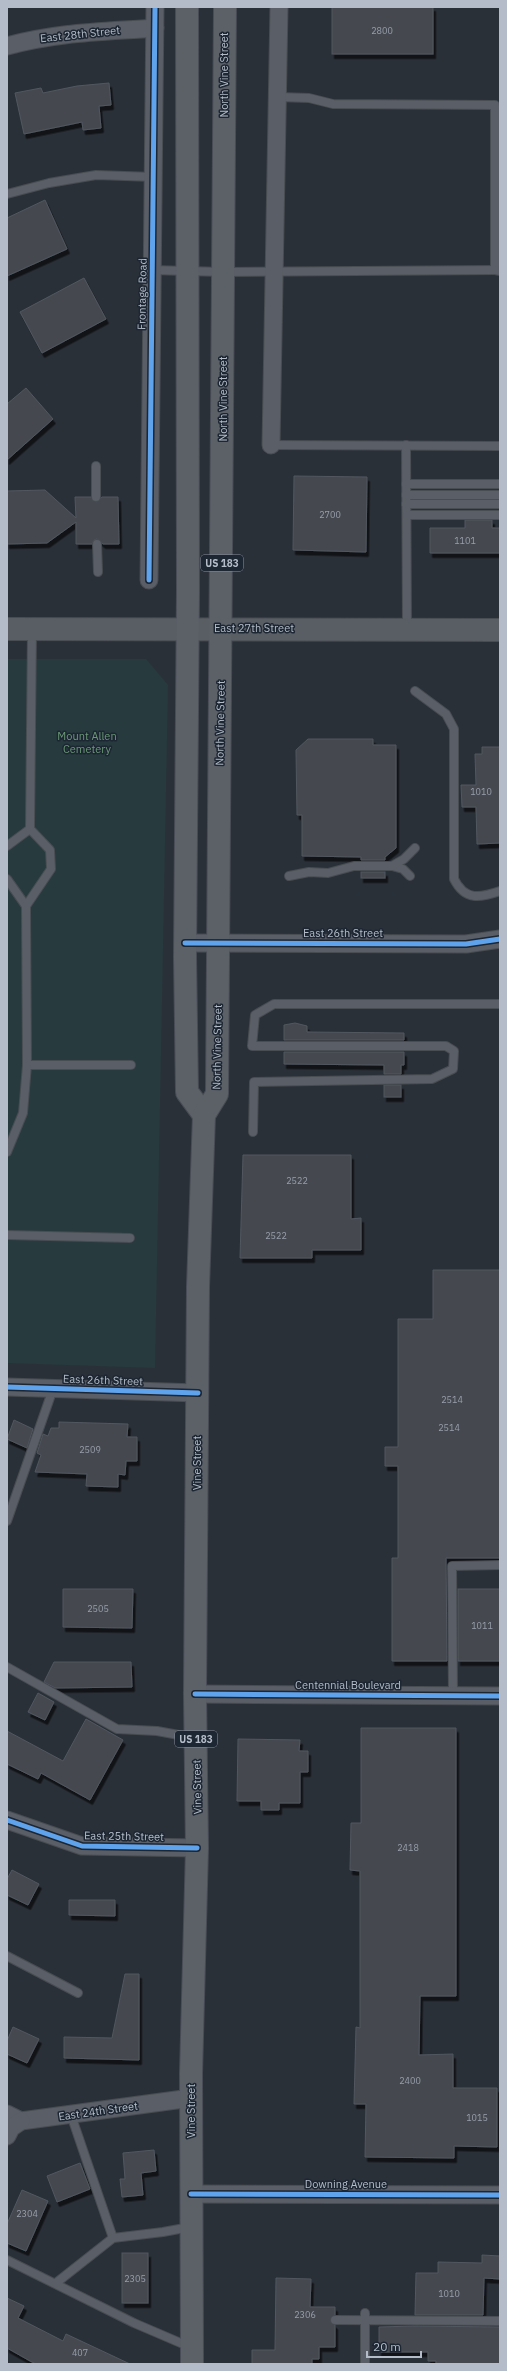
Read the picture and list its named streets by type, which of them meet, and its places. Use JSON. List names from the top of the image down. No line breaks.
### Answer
{"streets":{"main road":["North Vine Street","US 183","East 27th Street","Vine Street"],"street":["East 28th Street","Frontage Road","East 26th Street","Centennial Boulevard","East 25th Street","East 24th Street","Downing Avenue"]},"crossings":[["East 28th Street","Frontage Road"],["North Vine Street","US 183"],["North Vine Street","East 27th Street"],["North Vine Street","East 26th Street"],["North Vine Street","Vine Street"],["US 183","East 27th Street"],["US 183","East 26th Street"],["US 183","Vine Street"],["East 26th Street","Vine Street"],["Vine Street","Centennial Boulevard"],["Vine Street","East 25th Street"],["Vine Street","East 24th Street"],["Vine Street","Downing Avenue"]],"parks":["Mount Allen Cemetery"],"house_numbers":["2800","2700","1101","1010","2522","2522","2514","2514","2509","2505","1011","2418","2400","1015","2304","2305","1010","2306","407"],"scale_bar":"20 m"}
